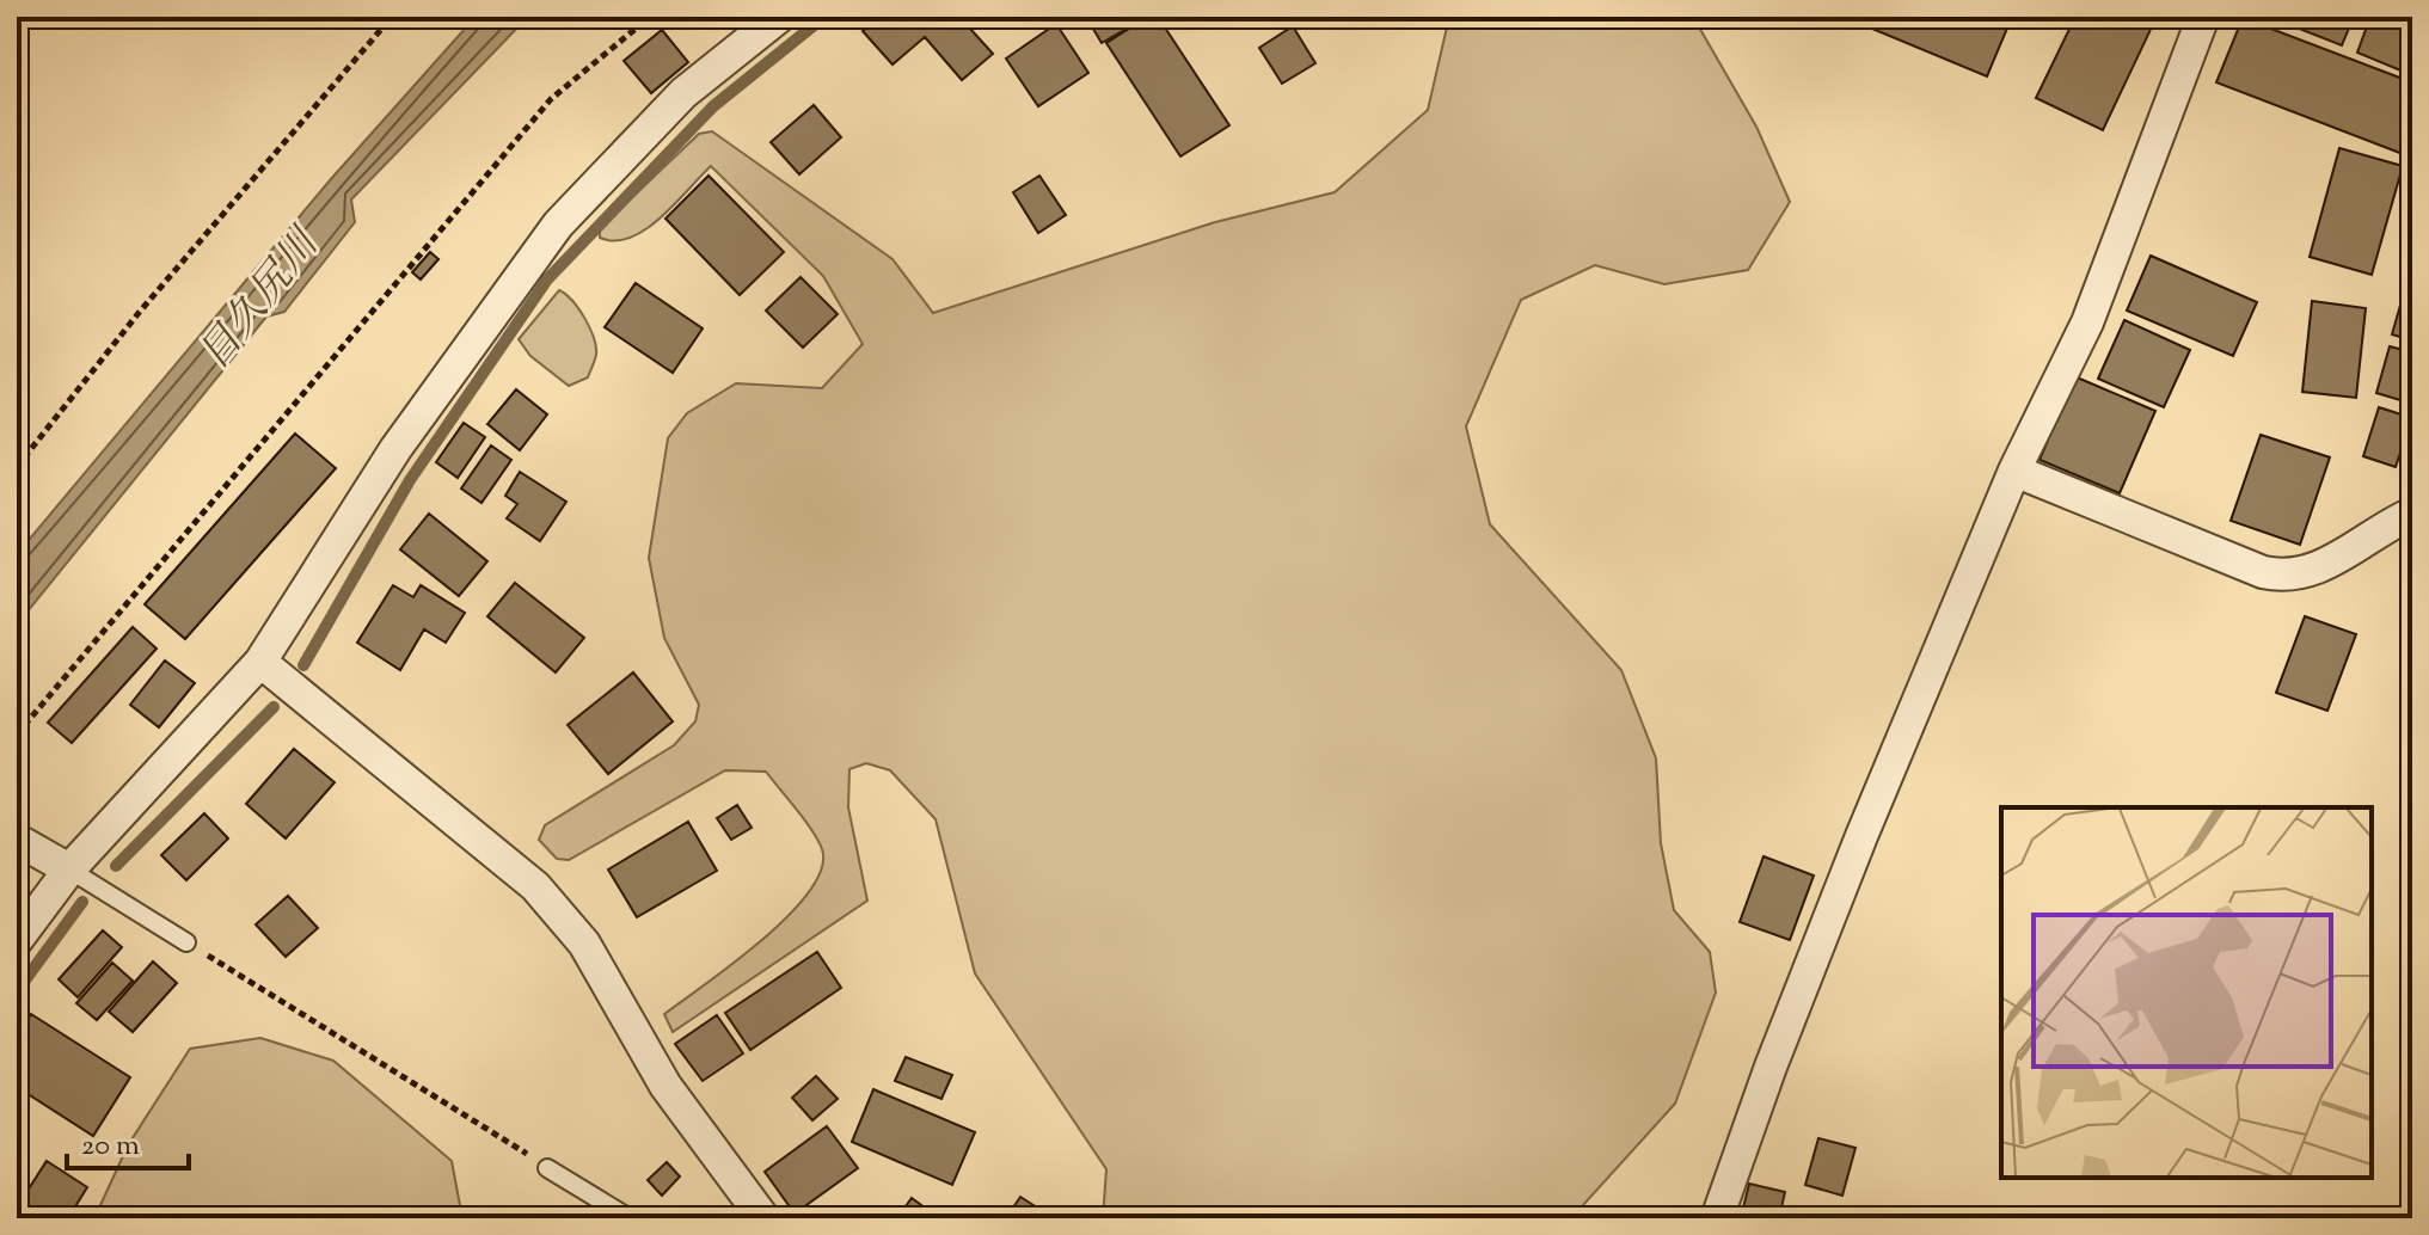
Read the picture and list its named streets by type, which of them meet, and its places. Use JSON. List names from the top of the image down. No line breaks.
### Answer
{"water":["目久尻川"],"scale_bar":"20 m"}
